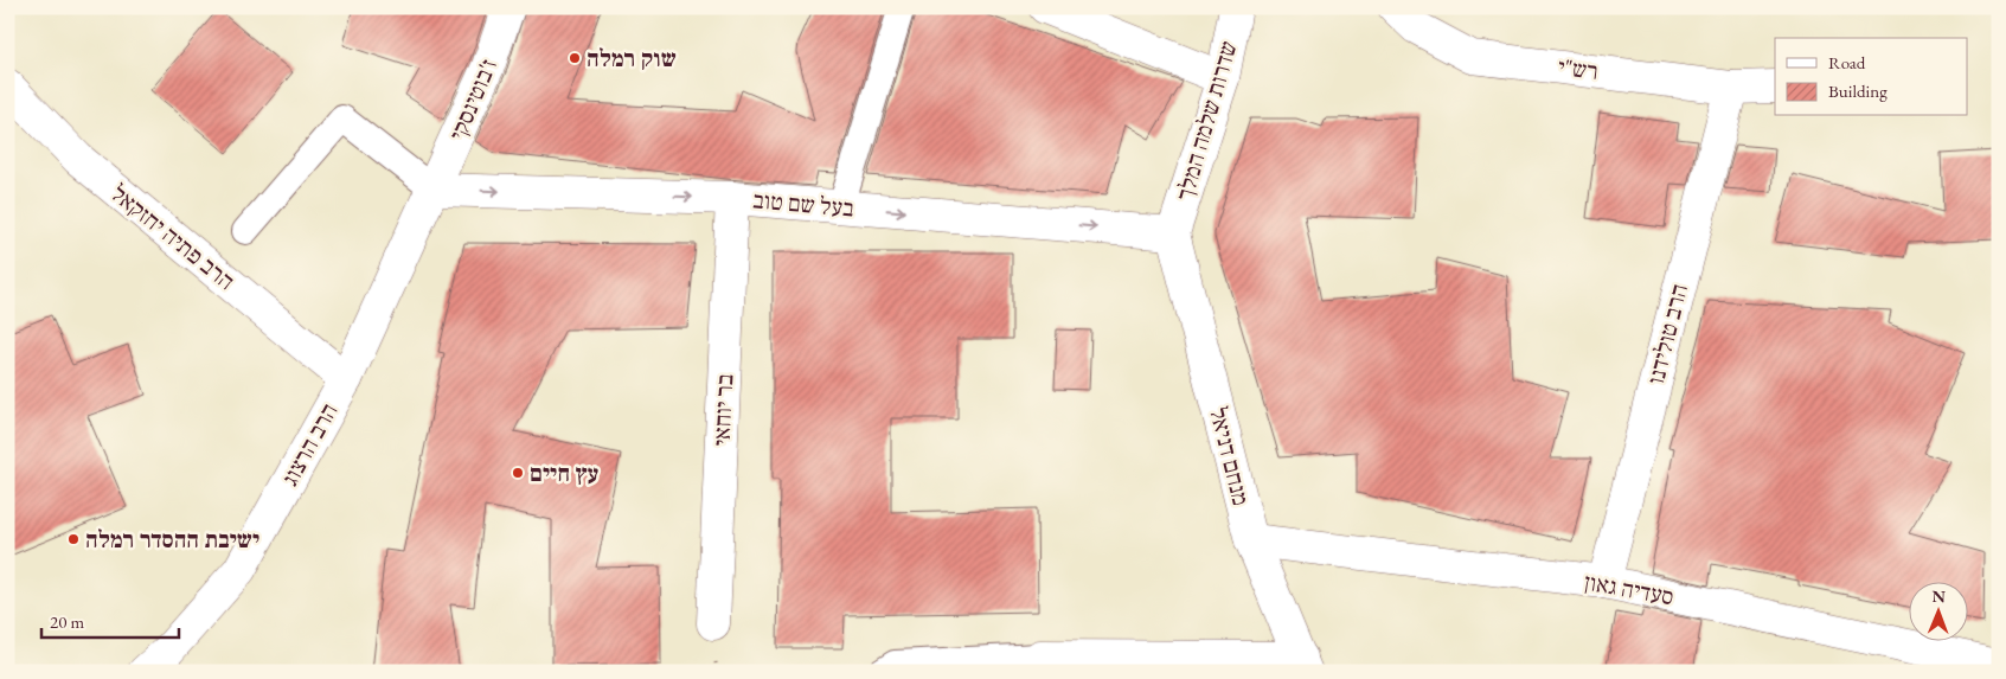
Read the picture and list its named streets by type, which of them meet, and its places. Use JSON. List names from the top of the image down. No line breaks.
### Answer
{"streets":{"street":["רש\"י","ז'בוטינסקי","שדרות שלמה המלך","בעל שם טוב","הרב פתיה יחזקאל","הרב טולידנו","בר יוחאי","הרב הרצוג","מנחם דניאל","סעדיה גאון"]},"crossings":[["רש\"י","הרב טולידנו"],["ז'בוטינסקי","בעל שם טוב"],["ז'בוטינסקי","הרב הרצוג"],["שדרות שלמה המלך","בעל שם טוב"],["שדרות שלמה המלך","מנחם דניאל"],["בעל שם טוב","בר יוחאי"],["בעל שם טוב","הרב הרצוג"],["בעל שם טוב","מנחם דניאל"],["הרב פתיה יחזקאל","הרב הרצוג"],["הרב טולידנו","סעדיה גאון"],["מנחם דניאל","סעדיה גאון"]],"one_way":["בעל שם טוב"],"places":["שוק רמלה","עץ חיים","ישיבת ההסדר רמלה"],"legend":["Road","Building"],"scale_bar":"20 m","north":"top"}
